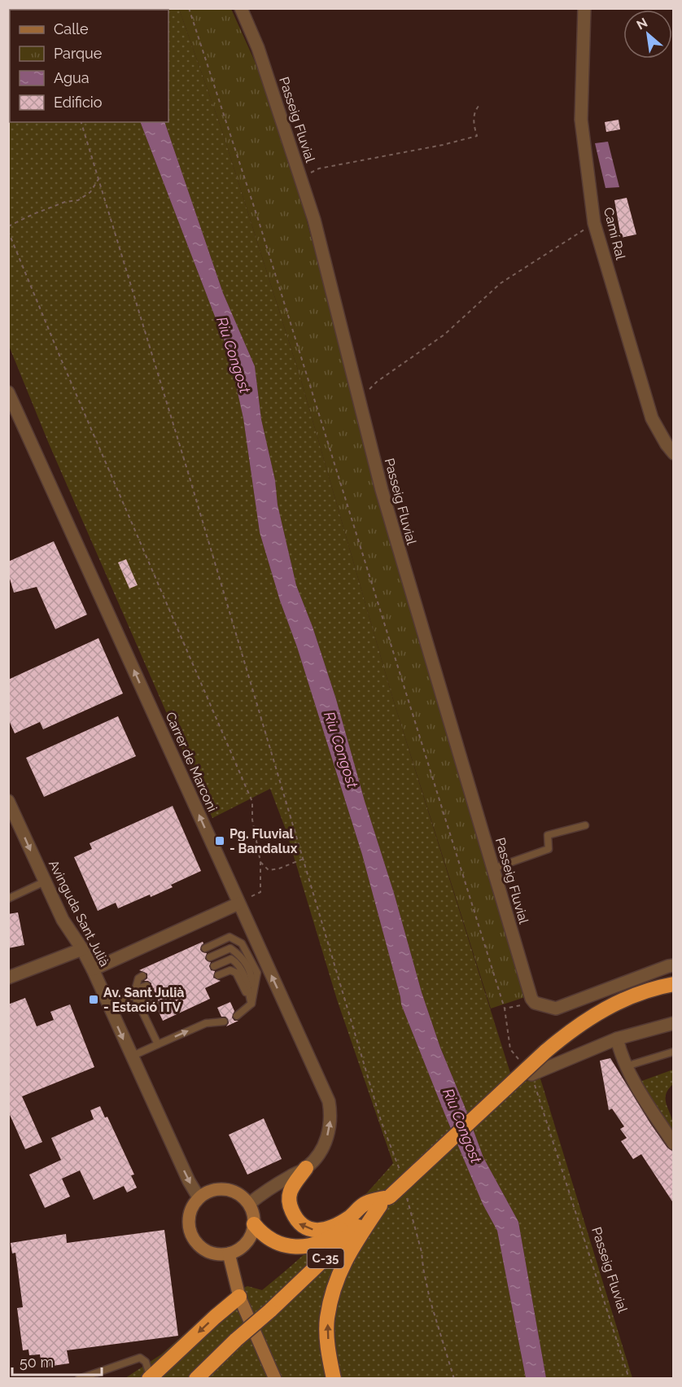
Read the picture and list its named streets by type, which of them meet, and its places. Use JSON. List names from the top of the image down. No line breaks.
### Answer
{"streets":{"highway":["C-35"],"street":["Passeig Fluvial","Camí Ral","Carrer de Marconi","Avinguda Sant Julià"]},"one_way":["Carrer de Marconi","Avinguda Sant Julià"],"water":["Riu Congost"],"places":{"transit":["Pg. Fluvial - Bandalux","Av. Sant Julià - Estació ITV"]},"legend":["Calle","Parque","Agua","Edificio"],"scale_bar":"50 m","north":"top left"}
